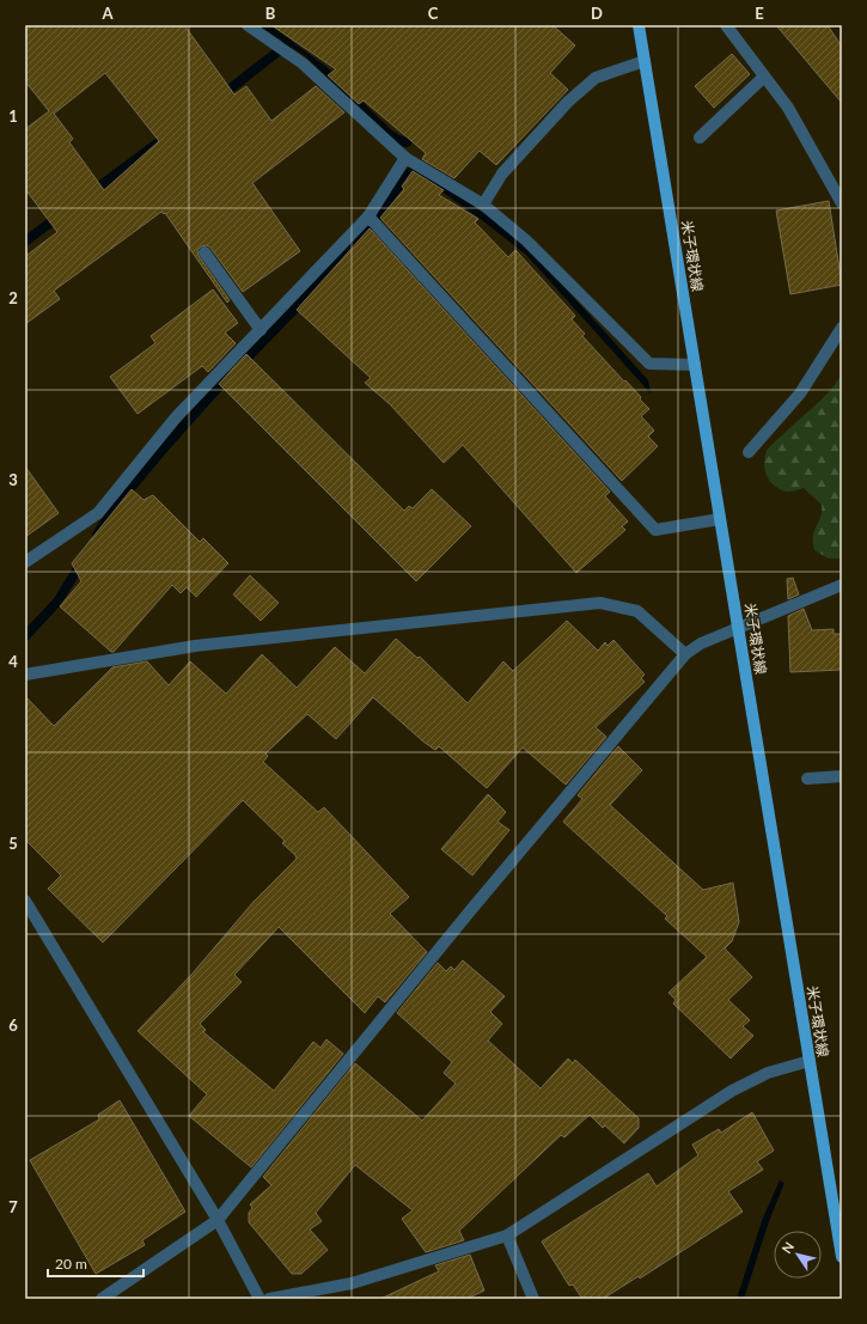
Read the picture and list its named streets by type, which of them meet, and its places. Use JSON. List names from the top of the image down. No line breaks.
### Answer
{"streets":{"main road":["米子環状線"]},"scale_bar":"20 m","north":"top left","grid":{"columns":["A","B","C","D","E"],"rows":["1","2","3","4","5","6","7"]}}
